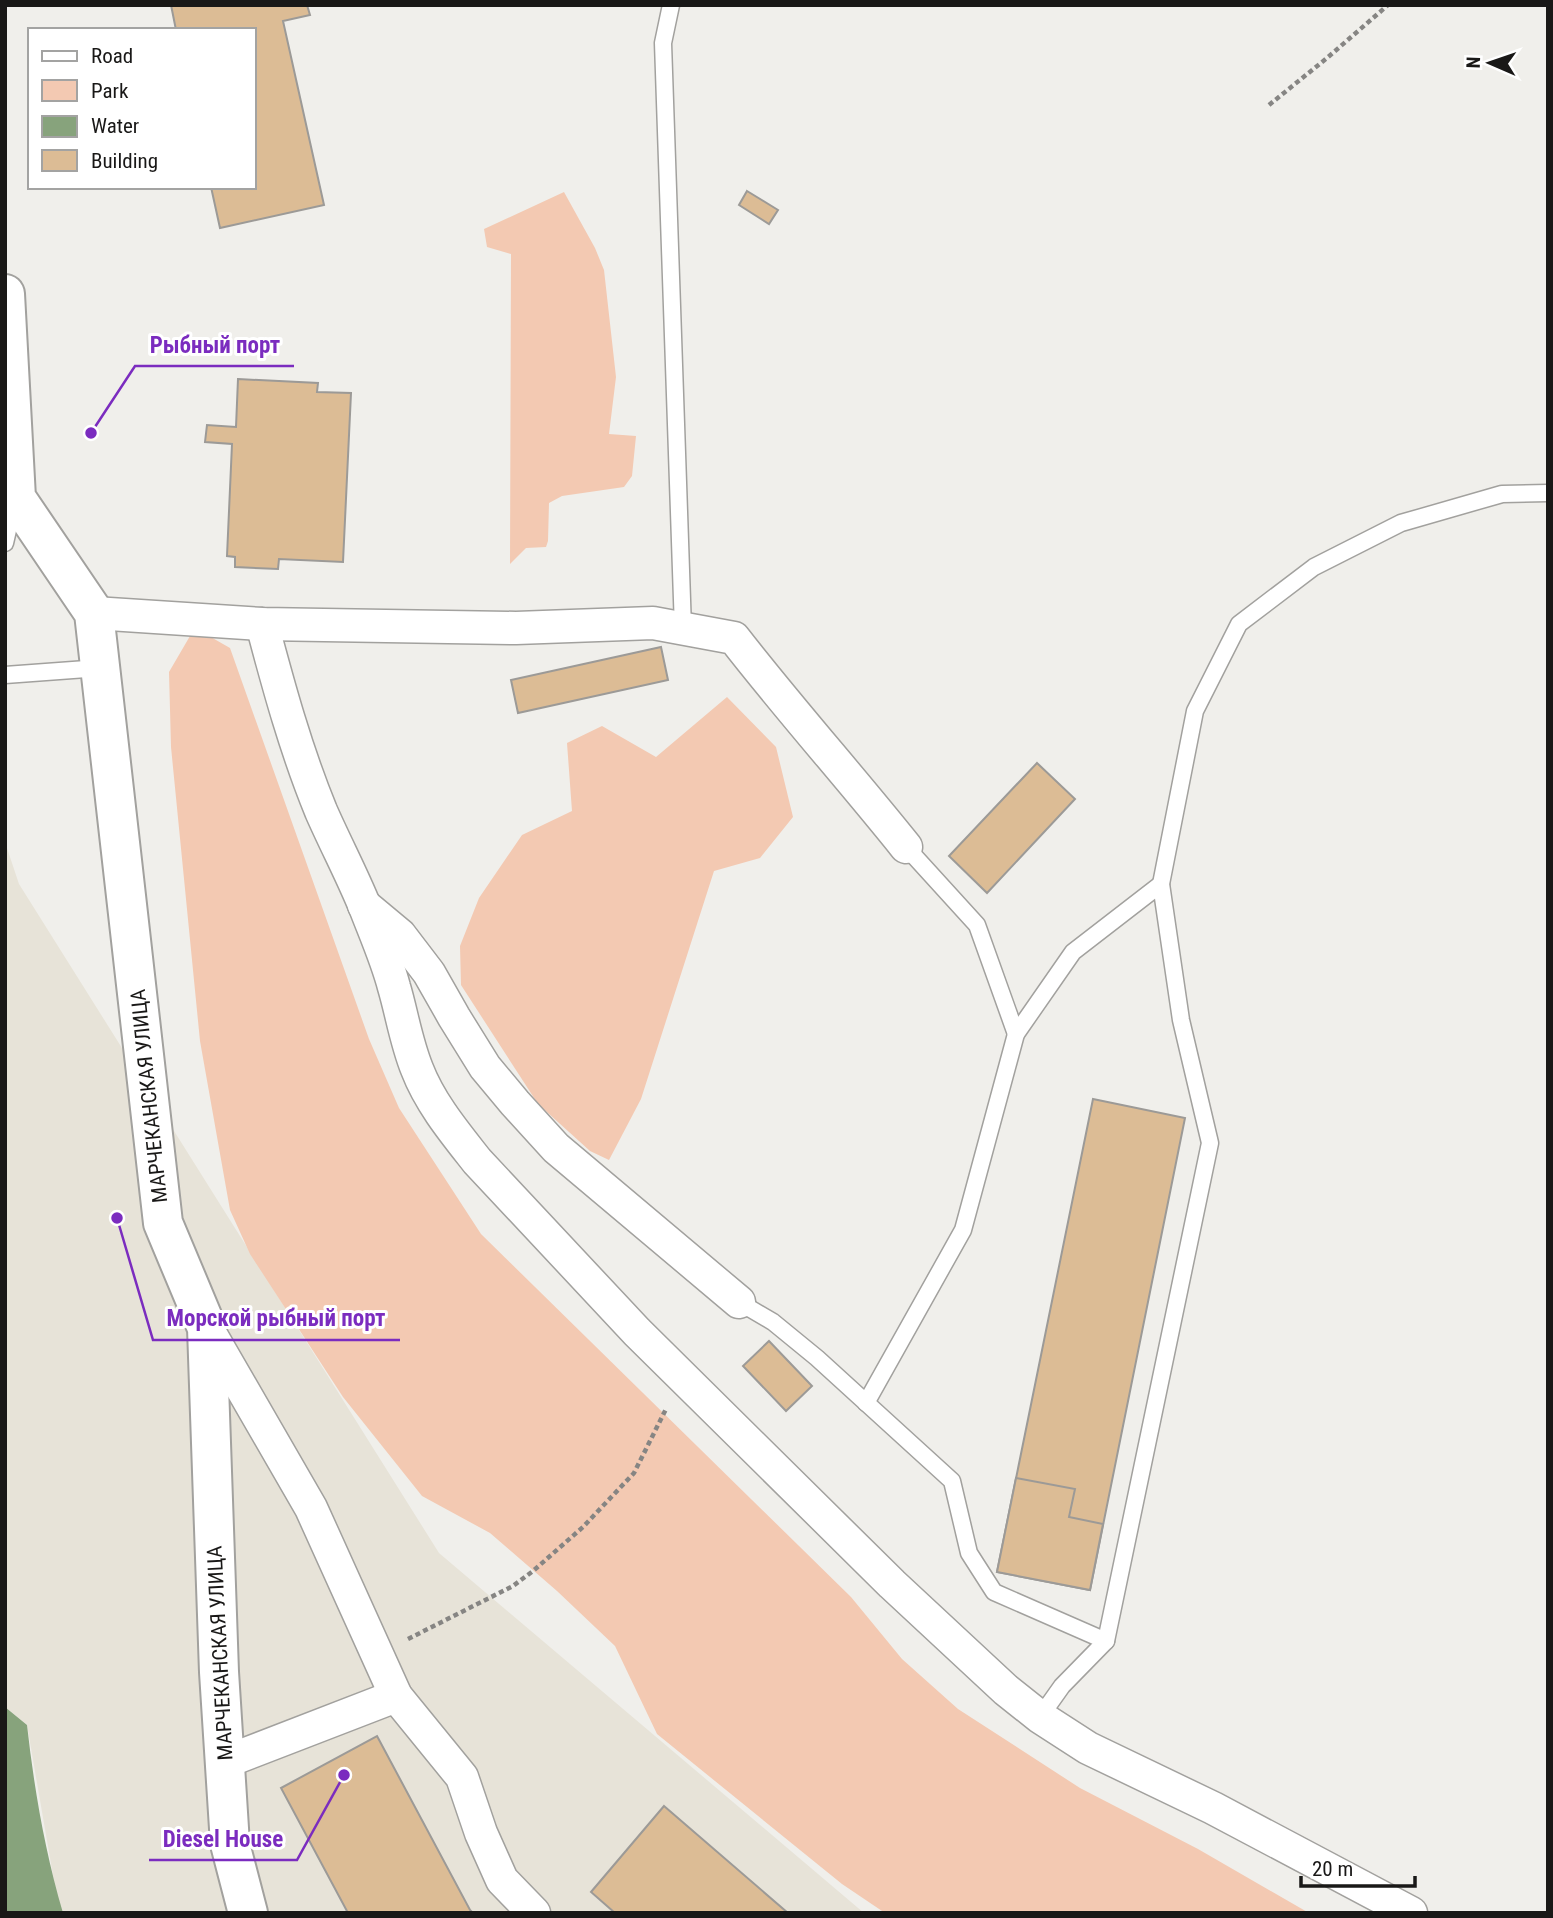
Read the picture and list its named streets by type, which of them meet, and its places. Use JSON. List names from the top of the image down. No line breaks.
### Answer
{"streets":{"street":["МАРЧЕКАНСКАЯ УЛИЦА"]},"places":["Рыбный порт","Морской рыбный порт","Diesel House"],"legend":["Road","Park","Water","Building"],"scale_bar":"20 m","north":"left"}
